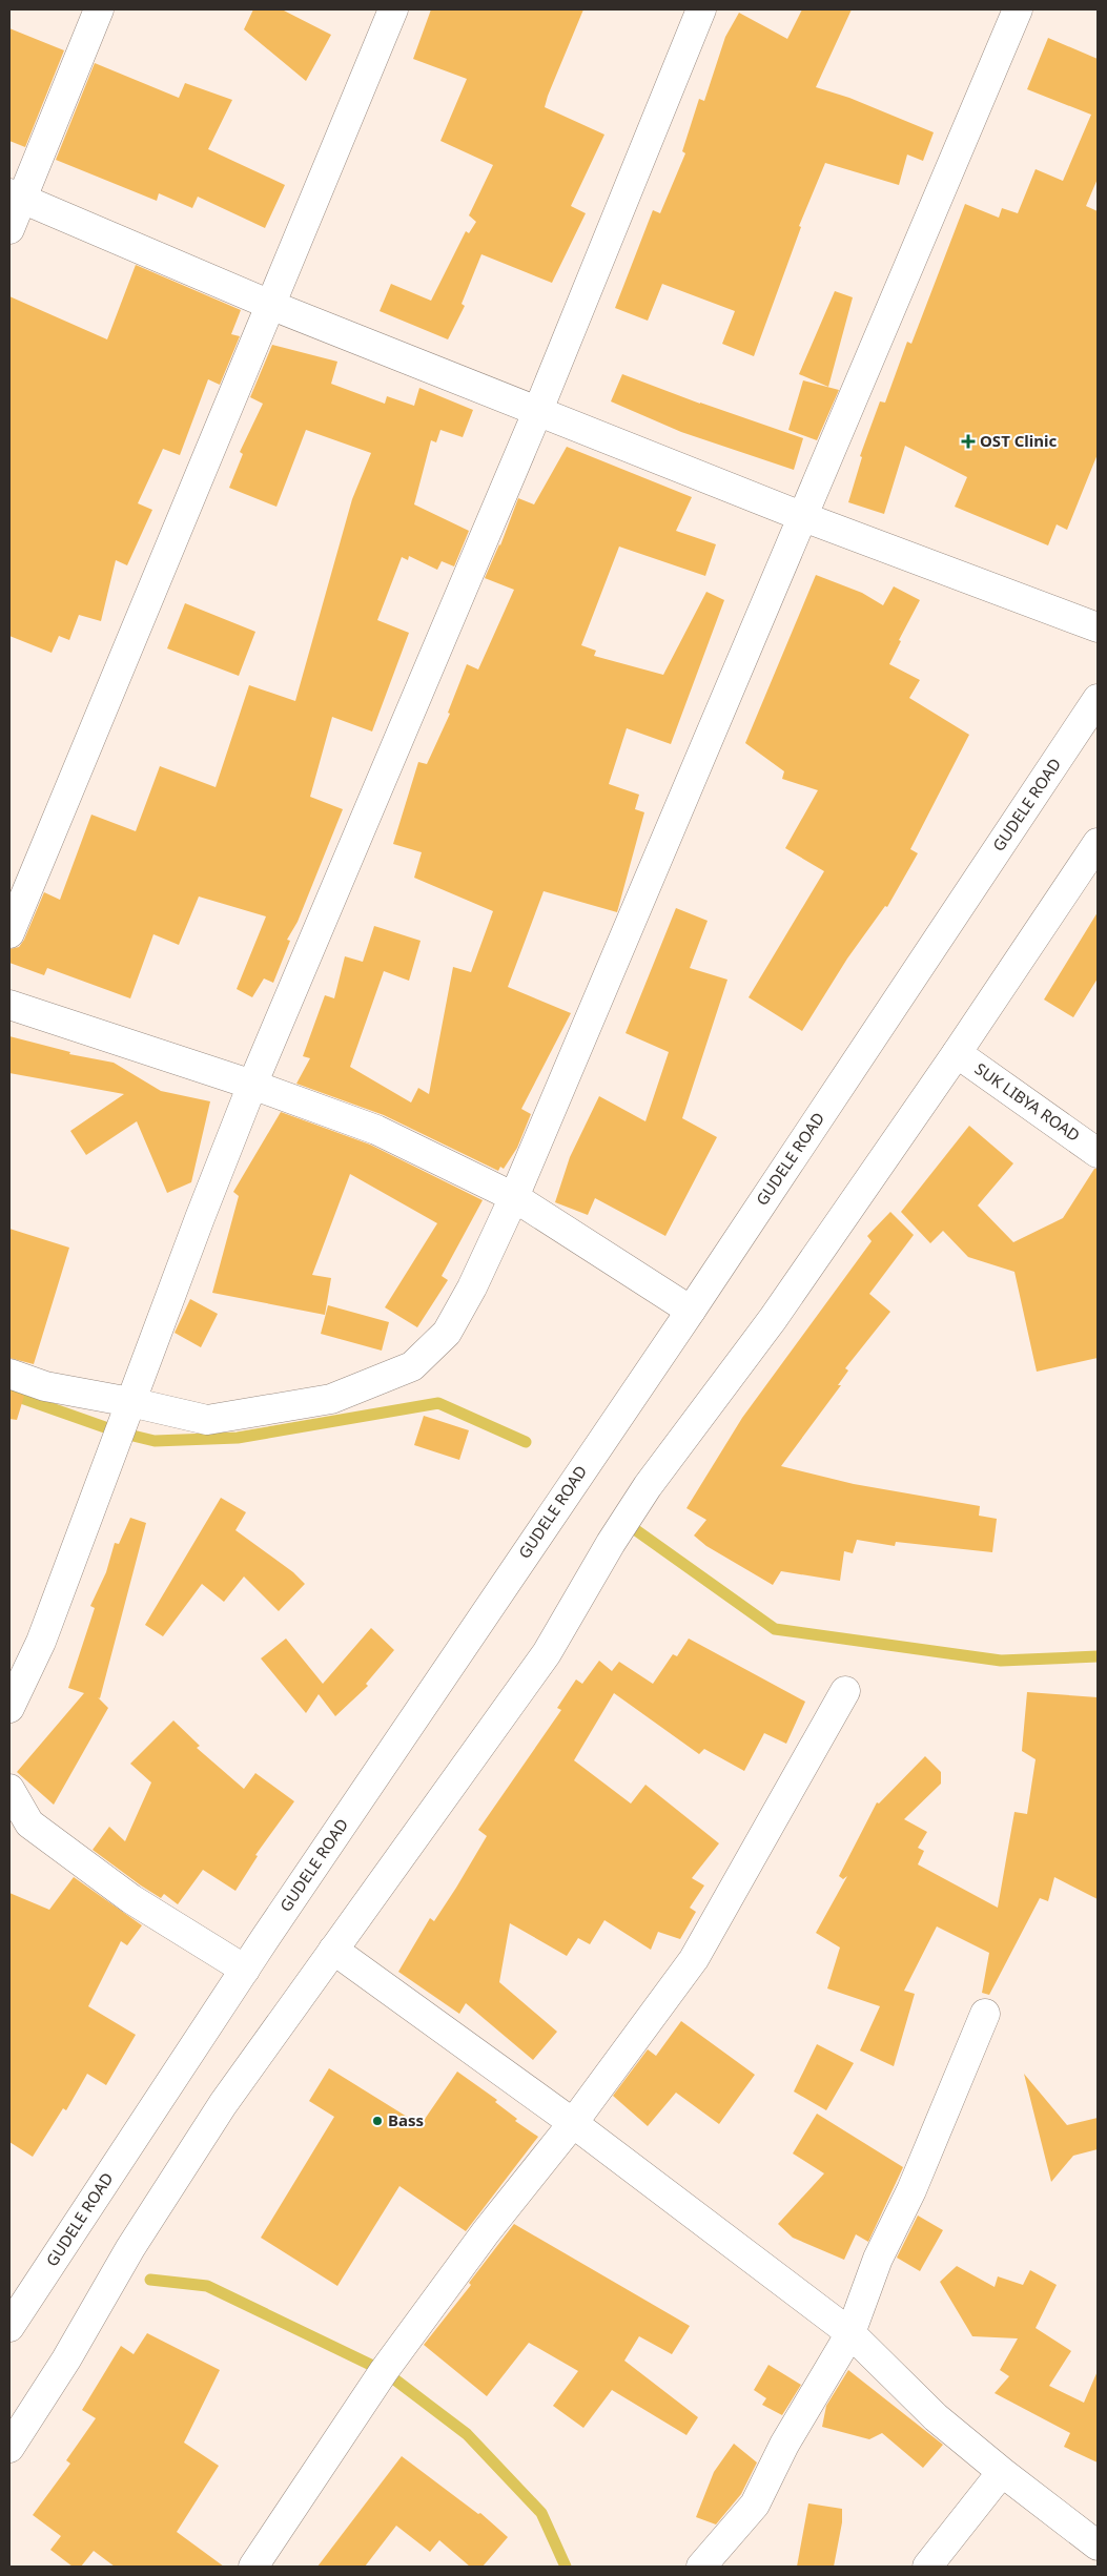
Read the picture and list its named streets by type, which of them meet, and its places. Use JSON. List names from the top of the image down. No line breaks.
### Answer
{"streets":{"main road":["GUDELE ROAD","SUK LIBYA ROAD"]},"places":{"health":["OST Clinic"],"other":["Bass"]}}
